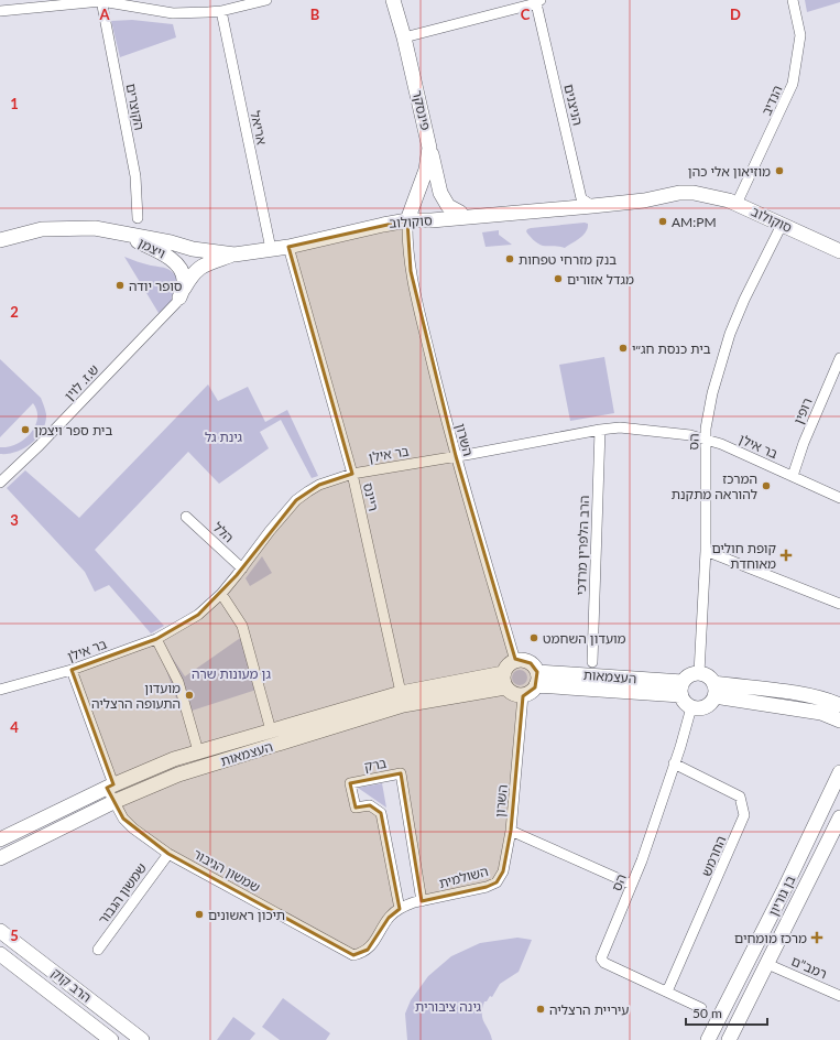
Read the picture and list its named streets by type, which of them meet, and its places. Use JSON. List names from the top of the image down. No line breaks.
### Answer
{"streets":{"street":["הנדיב","הניצנים","הקוצרים","פינסקר","אריאל","סוקולוב","ויצמן","ש.ז. לוין","רופין","השרון","הס","בר אילן","ריינס","הלל","הרב הלפרין מרדכי","העצמאות","ברק","החרמש","שמשון הגיבור","השולמית","שמשון הגבור","בן גוריון","רמב\"ם","הרב קוק"]},"crossings":[["הנדיב","סוקולוב"],["הניצנים","סוקולוב"],["פינסקר","סוקולוב"],["פינסקר","השרון"],["אריאל","ויצמן"],["סוקולוב","ויצמן"],["סוקולוב","השרון"],["סוקולוב","הס"],["ויצמן","ש.ז. לוין"],["ויצמן","ריינס"],["רופין","בר אילן"],["השרון","בר אילן"],["השרון","העצמאות"],["השרון","השולמית"],["הס","בר אילן"],["הס","העצמאות"],["הס","החרמש"],["בר אילן","ריינס"],["בר אילן","הלל"],["בר אילן","הרב הלפרין מרדכי"],["בר אילן","שמשון הגיבור"],["ריינס","העצמאות"],["העצמאות","שמשון הגיבור"],["ברק","השולמית"],["שמשון הגיבור","השולמית"],["שמשון הגיבור","שמשון הגבור"],["בן גוריון","רמב\"ם"]],"parks":["גינת גל","גן מעונות שרה","גינה ציבורית"],"places":{"other":["מוזיאון אלי כהן","AM:PM","בנק מזרחי טפחות","מגדל אזורים","סופר יודה","בית כנסת חג״י","בית ספר ויצמן","המרכז להוראה מתקנת","מועדון השחמט","מועדון התעופה הרצליה","תיכון ראשונים","עיריית הרצליה"],"health":["קופת חולים מאוחדת","מרכז מומחים"]},"scale_bar":"50 m","grid":{"columns":["A","B","C","D"],"rows":["1","2","3","4","5"]}}
